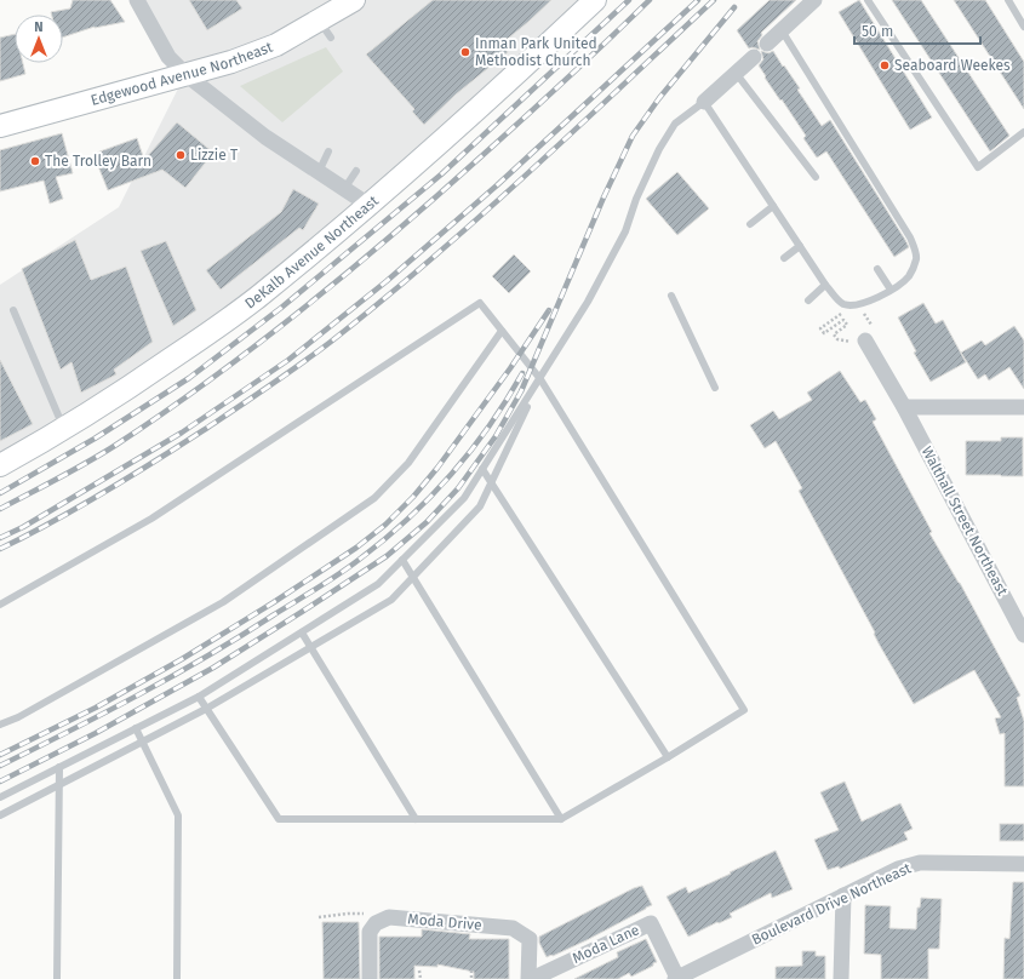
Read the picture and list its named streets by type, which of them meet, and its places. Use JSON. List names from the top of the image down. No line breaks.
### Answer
{"streets":{"main road":["Edgewood Avenue Northeast","DeKalb Avenue Northeast"],"street":["Walthall Street Northeast","Boulevard Drive Northeast","Moda Drive","Moda Lane"]},"crossings":[["Boulevard Drive Northeast","Moda Lane"]],"places":["Inman Park United Methodist Church","Seaboard Weekes","Lizzie T","The Trolley Barn"],"scale_bar":"50 m","north":"top"}
